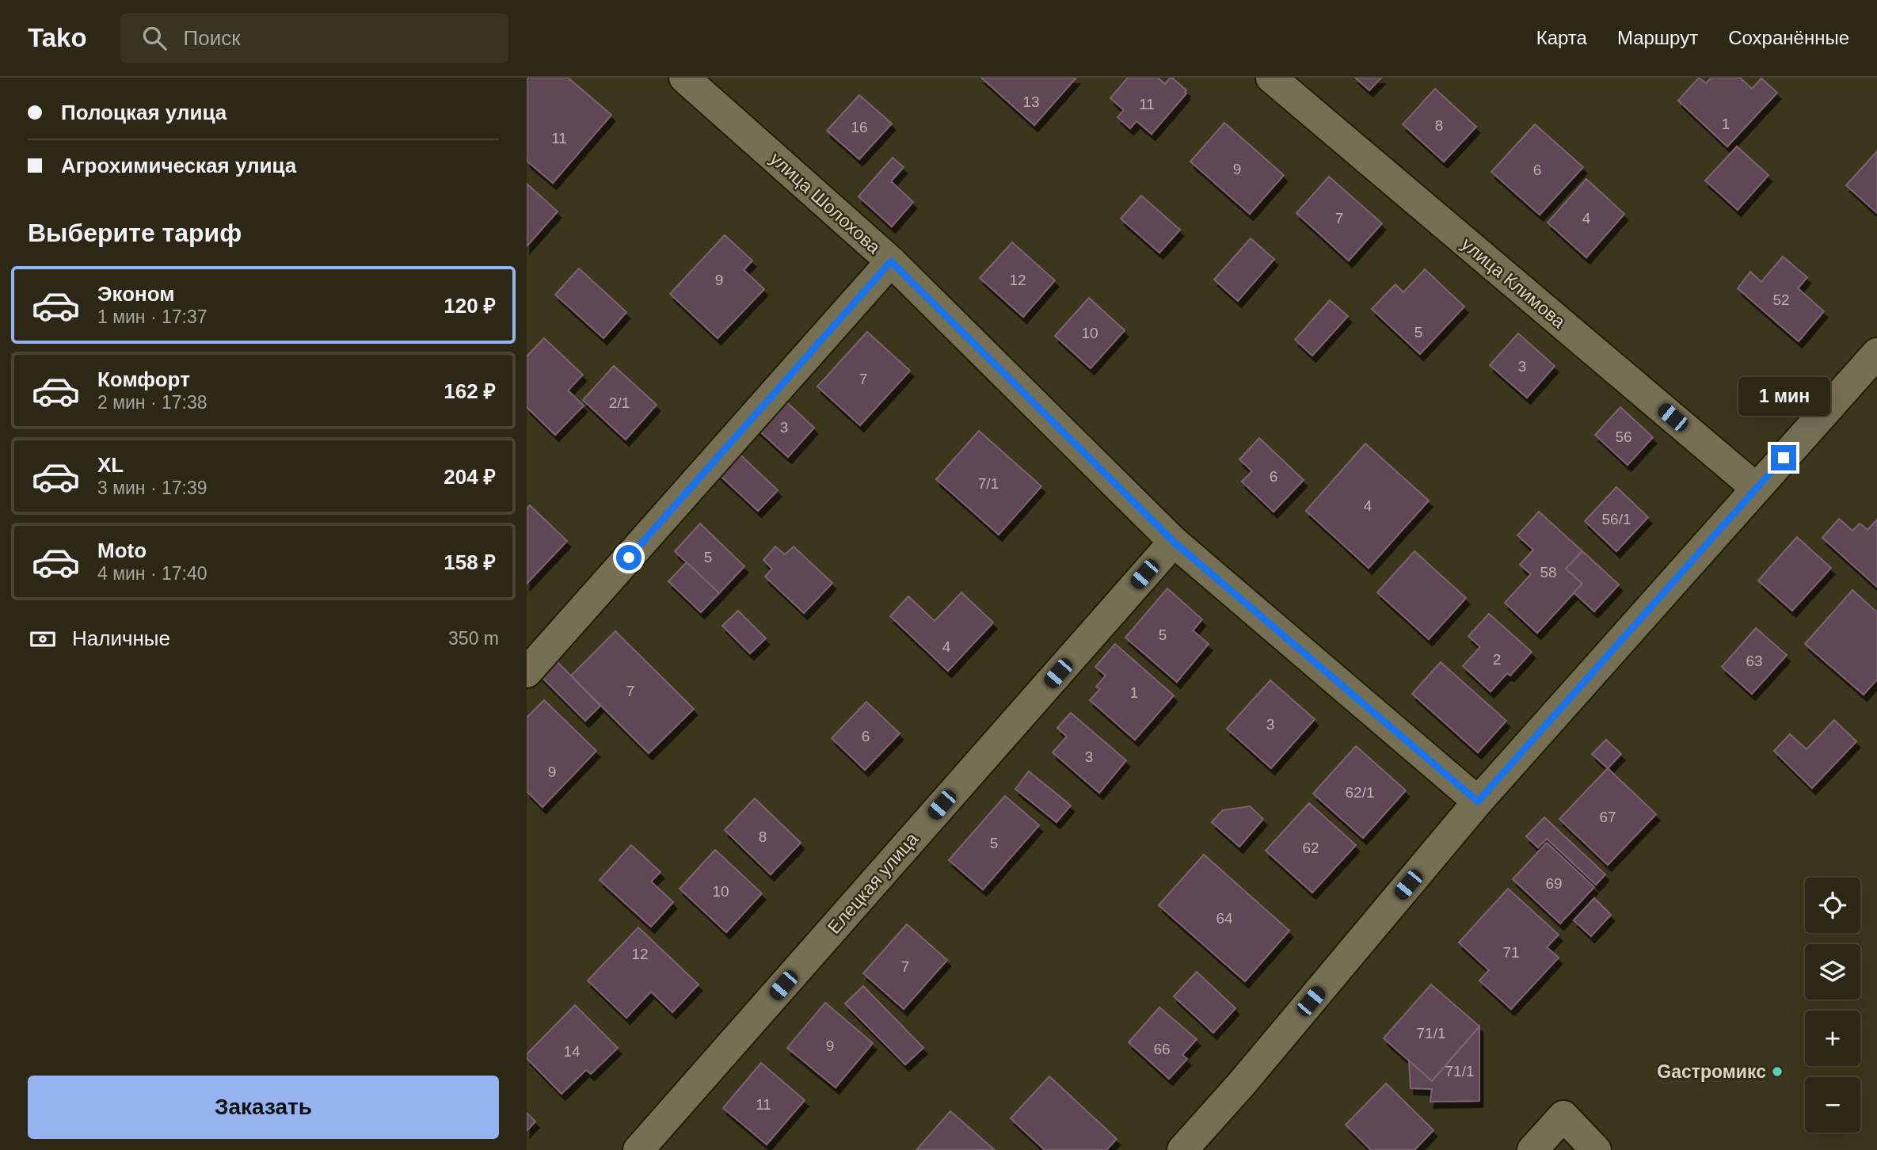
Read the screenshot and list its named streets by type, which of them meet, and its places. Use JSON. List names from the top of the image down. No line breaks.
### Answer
{"streets":{"street":["улица Шолохова","улица Климова","Елецкая улица"]},"crossings":[["улица Шолохова","Елецкая улица"]],"places":["Gастромикс"],"house_numbers":["13","11","1","8","16","11","9","6","7","4","9","12","52","5","10","3","7","2/1","3","56","6","7/1","4","56/1","5","58","5","4","2","63","7","1","3","6","3","9","62/1","67","8","5","62","69","10","64","71","12","7","71/1","9","66","14","71/1","11"],"page":{"header":"Tako","search":"Поиск","nav":["Карта","Маршрут","Сохранённые"],"banner":["Полоцкая улица","Агрохимическая улица"],"heading":"Выберите тариф","list":[{"name":"Эконом","note":"1 мин · 17:37","value":"120 ₽"},{"name":"Комфорт","note":"2 мин · 17:38","value":"162 ₽"},{"name":"XL","note":"3 мин · 17:39","value":"204 ₽"},{"name":"Moto","note":"4 мин · 17:40","value":"158 ₽"}],"bubble":"1 мин","pay":["Наличные","350 m"],"map_buttons":["+","−"],"buttons":"Заказать"}}
